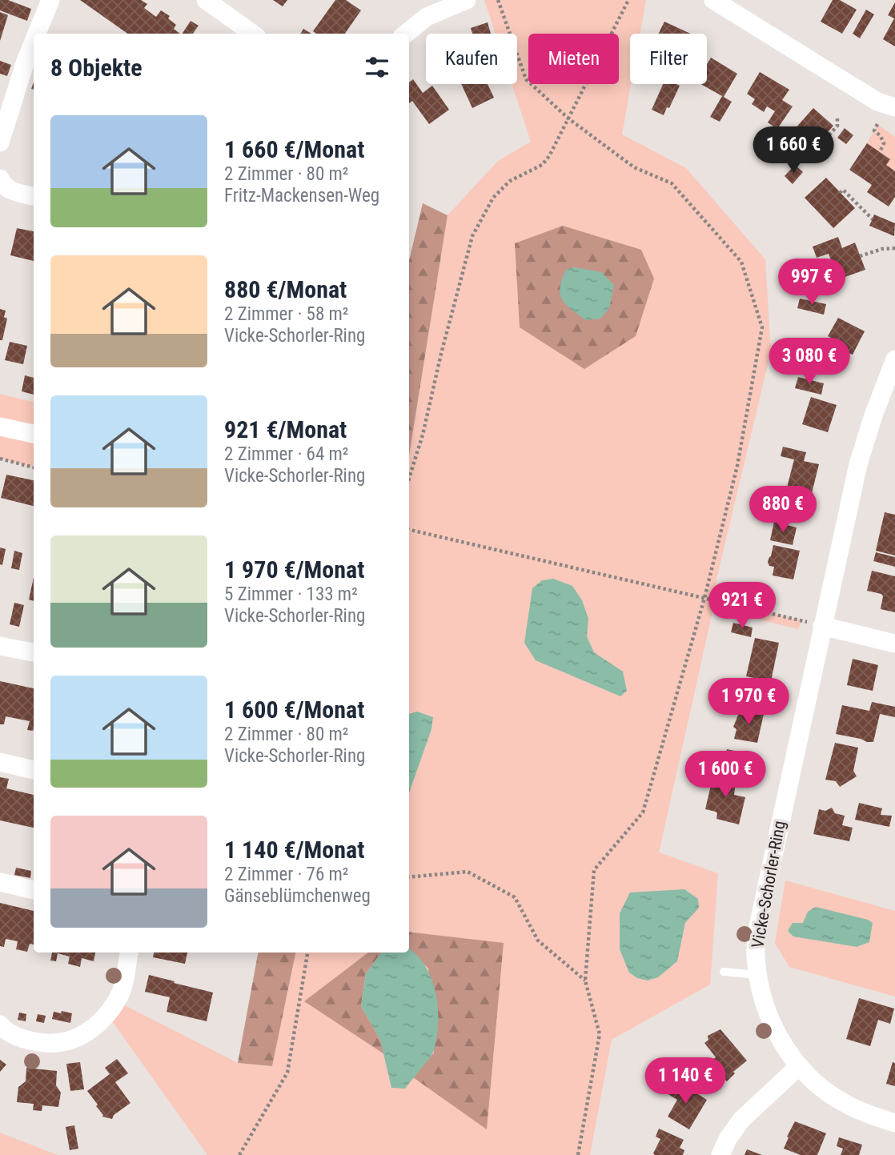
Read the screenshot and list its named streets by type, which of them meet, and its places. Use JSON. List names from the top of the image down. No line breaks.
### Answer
{"streets":{"street":["Vicke-Schorler-Ring"]},"page":{"chip":["Kaufen","Mieten","Filter"],"heading":"8 Objekte","list":[{"name":"1 660 €/Monat","note":"2 Zimmer · 80 m² · Fritz-Mackensen-Weg"},{"name":"880 €/Monat","note":"2 Zimmer · 58 m² · Vicke-Schorler-Ring"},{"name":"921 €/Monat","note":"2 Zimmer · 64 m² · Vicke-Schorler-Ring"},{"name":"1 970 €/Monat","note":"5 Zimmer · 133 m² · Vicke-Schorler-Ring"},{"name":"1 600 €/Monat","note":"2 Zimmer · 80 m² · Vicke-Schorler-Ring"},{"name":"1 140 €/Monat","note":"2 Zimmer · 76 m² · Gänseblümchenweg"}],"price":["1 660 €","997 €","3 080 €","880 €","921 €","1 970 €","1 600 €","1 140 €"]}}
